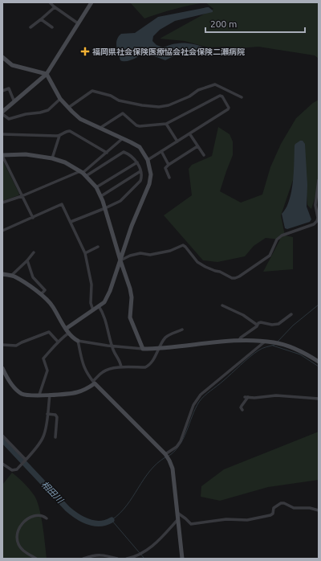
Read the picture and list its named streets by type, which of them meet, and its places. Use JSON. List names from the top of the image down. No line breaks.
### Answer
{"water":["相田川"],"places":{"health":["福岡県社会保険医療協会社会保険二瀬病院"]},"scale_bar":"200 m"}
